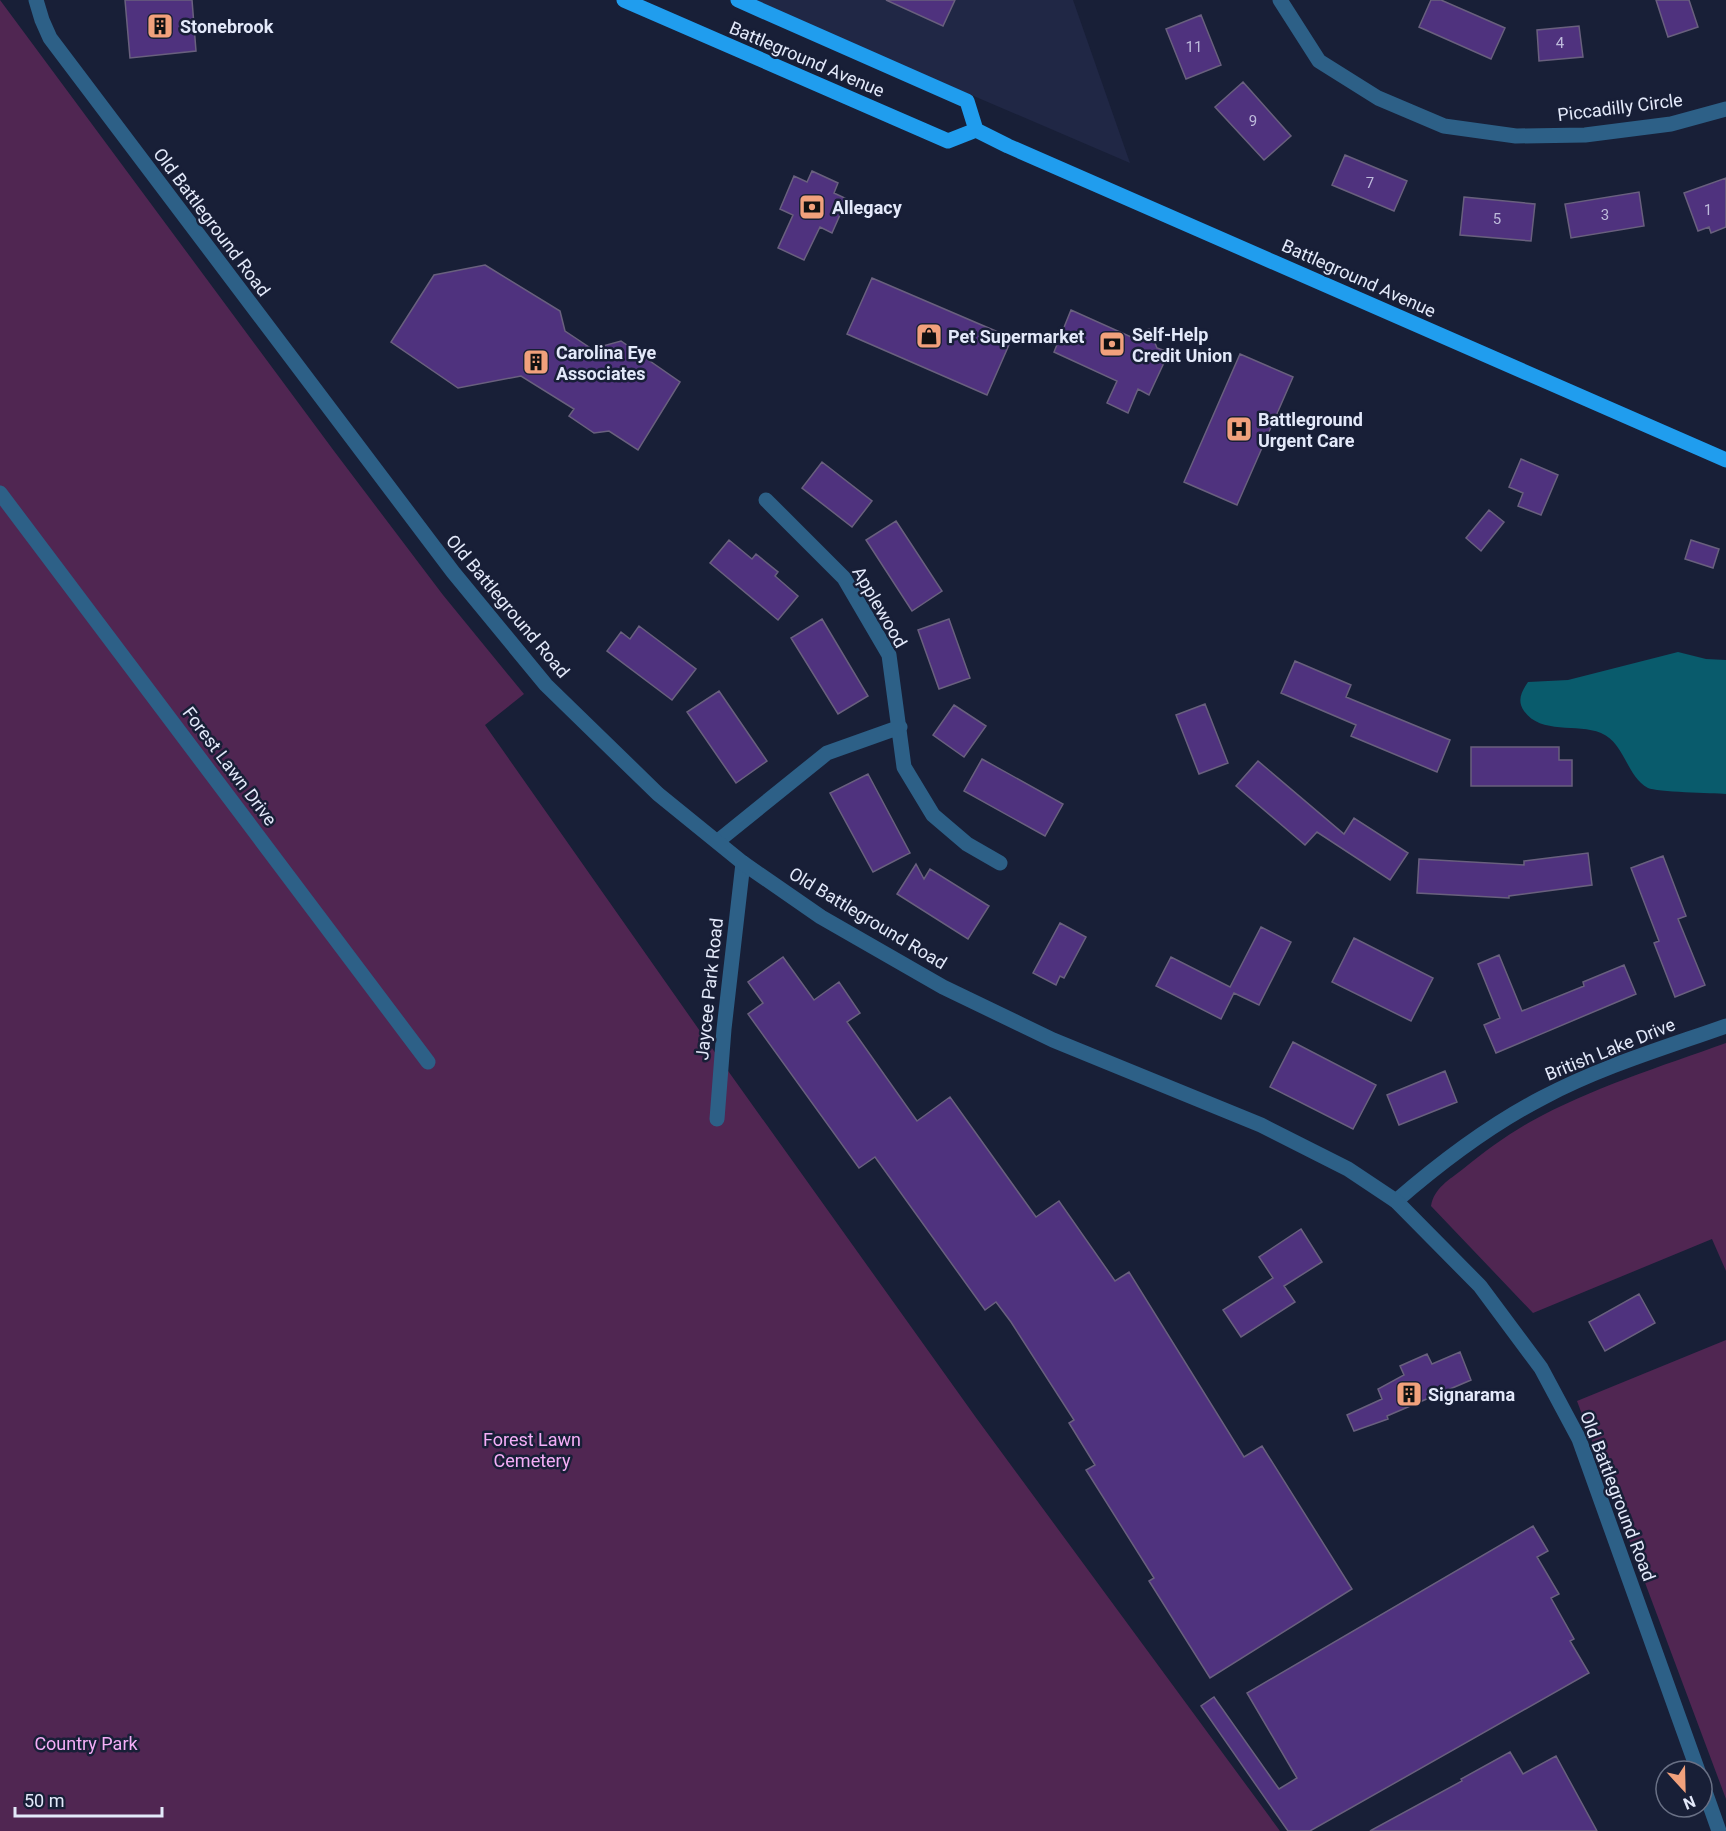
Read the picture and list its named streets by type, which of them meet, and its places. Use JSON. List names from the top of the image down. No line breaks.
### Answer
{"streets":{"main road":["Battleground Avenue"],"street":["Piccadilly Circle","Old Battleground Road","Applewood","Forest Lawn Drive","Jaycee Park Road","British Lake Drive"]},"crossings":[["Old Battleground Road","Jaycee Park Road"],["Old Battleground Road","British Lake Drive"]],"parks":["Forest Lawn Cemetery","Country Park"],"places":{"building":["Stonebrook","Carolina Eye Associates","Signarama"],"bank":["Allegacy","Self-Help Credit Union"],"shop":["Pet Supermarket"],"hospital":["Battleground Urgent Care"]},"house_numbers":["4","11","9","7","1","3","5"],"scale_bar":"50 m","north":"bottom"}
